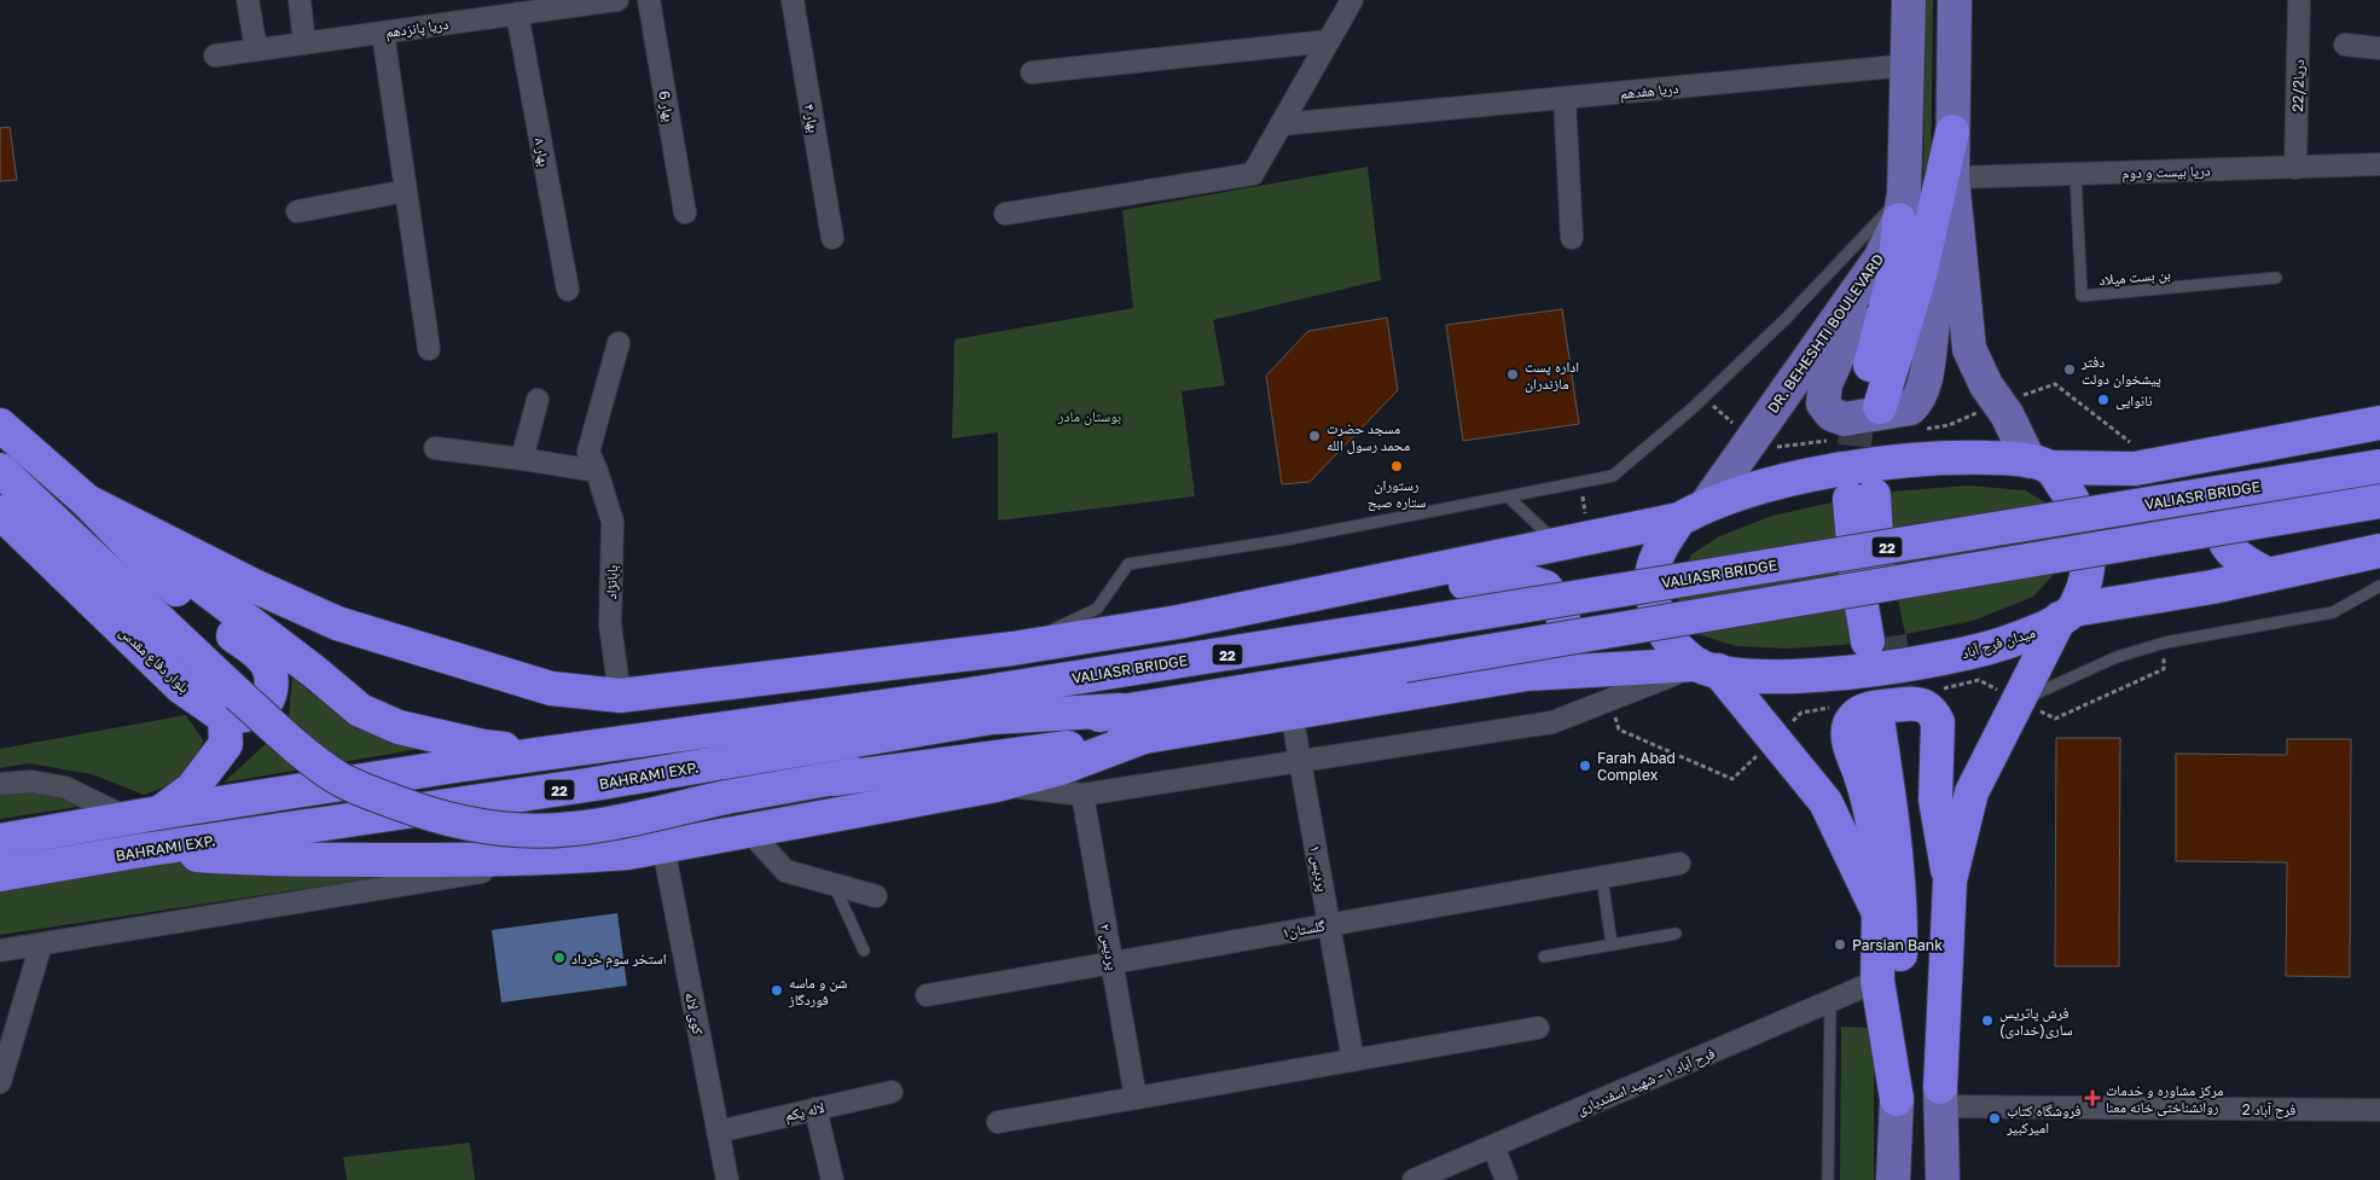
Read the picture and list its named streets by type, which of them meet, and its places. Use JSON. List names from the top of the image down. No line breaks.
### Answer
{"streets":{"highway":["VALIASR BRIDGE","22","میدان فرح آباد","بلوار دفاع مقدس","BAHRAMI EXP."],"main road":["DR. BEHESHTI BOULEVARD"],"street":["دریا پانزدهم","دریا22/2","دریا هفدهم","بهار 6","بهار ۴","بهار ۸","دریا بیست و دوم","بابانژاد","پردیس ۱","گلستان۱","پردیس ۲","کوی لاله","فرح آباد ۱ - شهید اسفندیاری","فرح آباد 2","لاله یکم"],"lane":["بن بست میلاد"]},"crossings":[["دریا پانزدهم","بهار ۸"],["دریا22/2","دریا بیست و دوم"],["دریا هفدهم","DR. BEHESHTI BOULEVARD"],["دریا بیست و دوم","بن بست میلاد"],["VALIASR BRIDGE","22"],["22","BAHRAMI EXP."],["میدان فرح آباد","پردیس ۱"],["پردیس ۱","گلستان۱"],["گلستان۱","پردیس ۲"],["کوی لاله","لاله یکم"]],"parks":["بوستان مادر"],"places":{"other":["دفتر پیشخوان دولت","اداره پست مازندران","نانوایی","مسجد حضرت محمد رسول الله","رستوران ستاره صبح","Farah Abad Complex","Parsian Bank","استخر سوم خرداد","شن و ماسه فوردگاز","فرش پاتریس (خدادی)ساری","فروشگاه کتاب امیرکبیر"],"health":["مرکز مشاوره و خدمات روانشناختی خانه معنا"]}}
